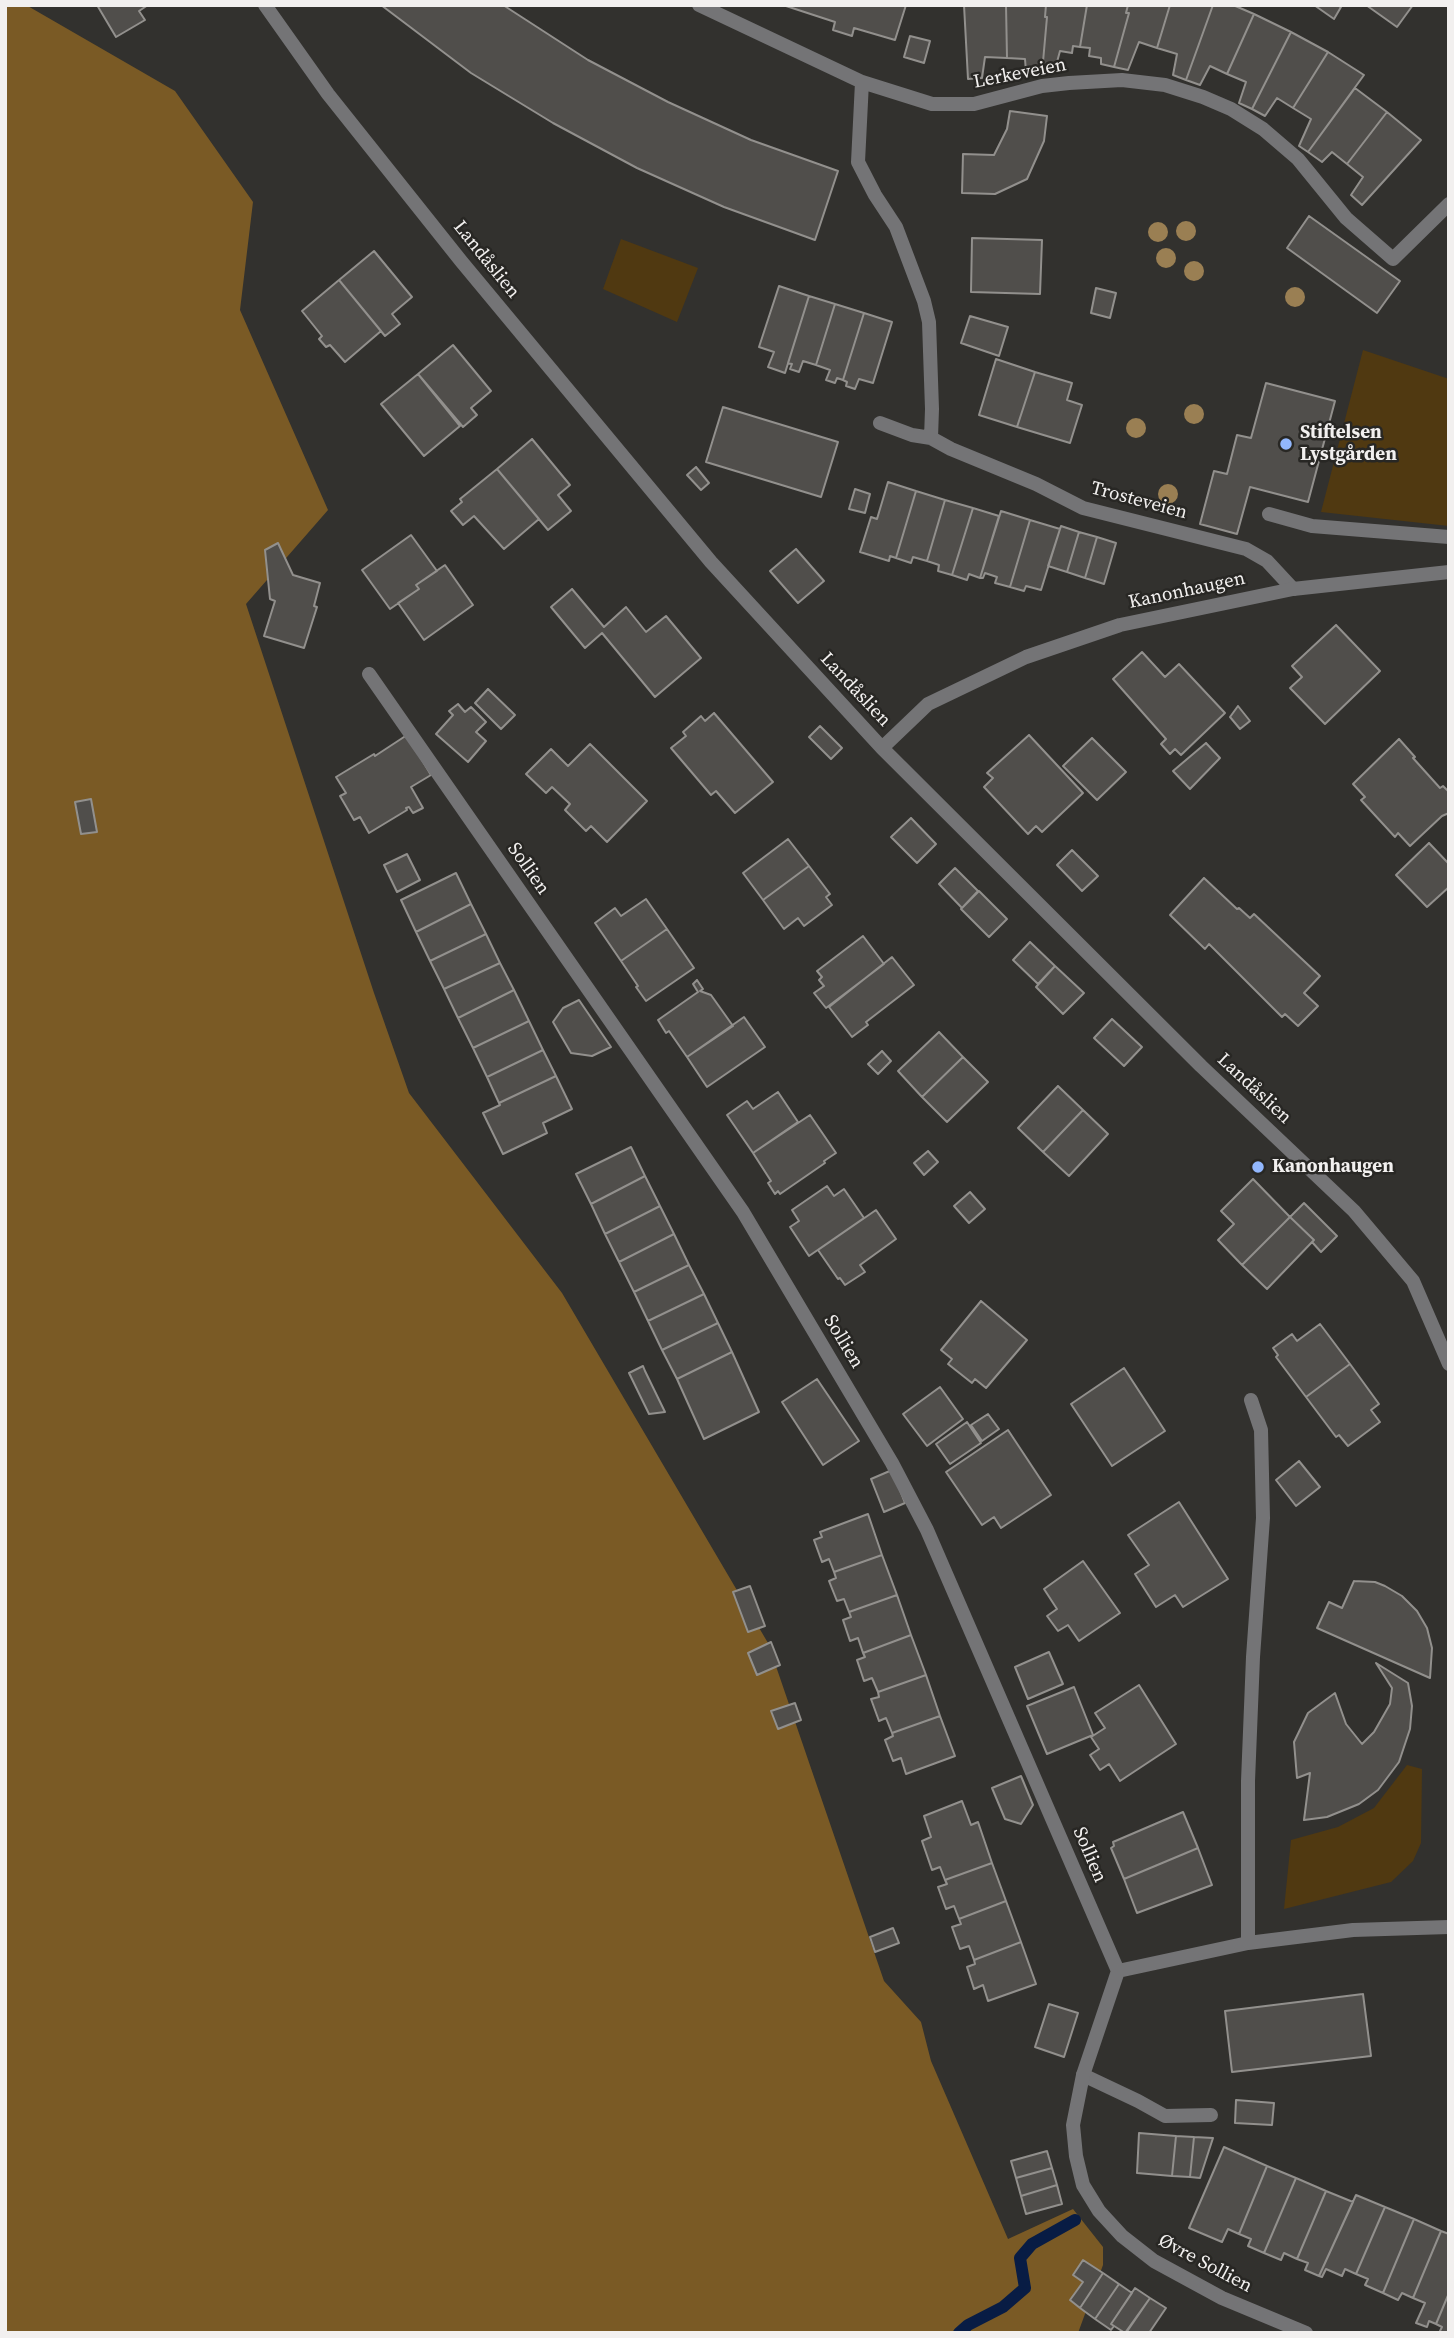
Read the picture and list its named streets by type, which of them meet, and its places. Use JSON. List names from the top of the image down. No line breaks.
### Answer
{"streets":{"street":["Lerkeveien","Landåslien","Trosteveien","Kanonhaugen","Sollien","Øvre Sollien"]},"crossings":[["Landåslien","Kanonhaugen"],["Trosteveien","Kanonhaugen"],["Sollien","Øvre Sollien"]],"places":["Stiftelsen Lystgården","Kanonhaugen"]}
